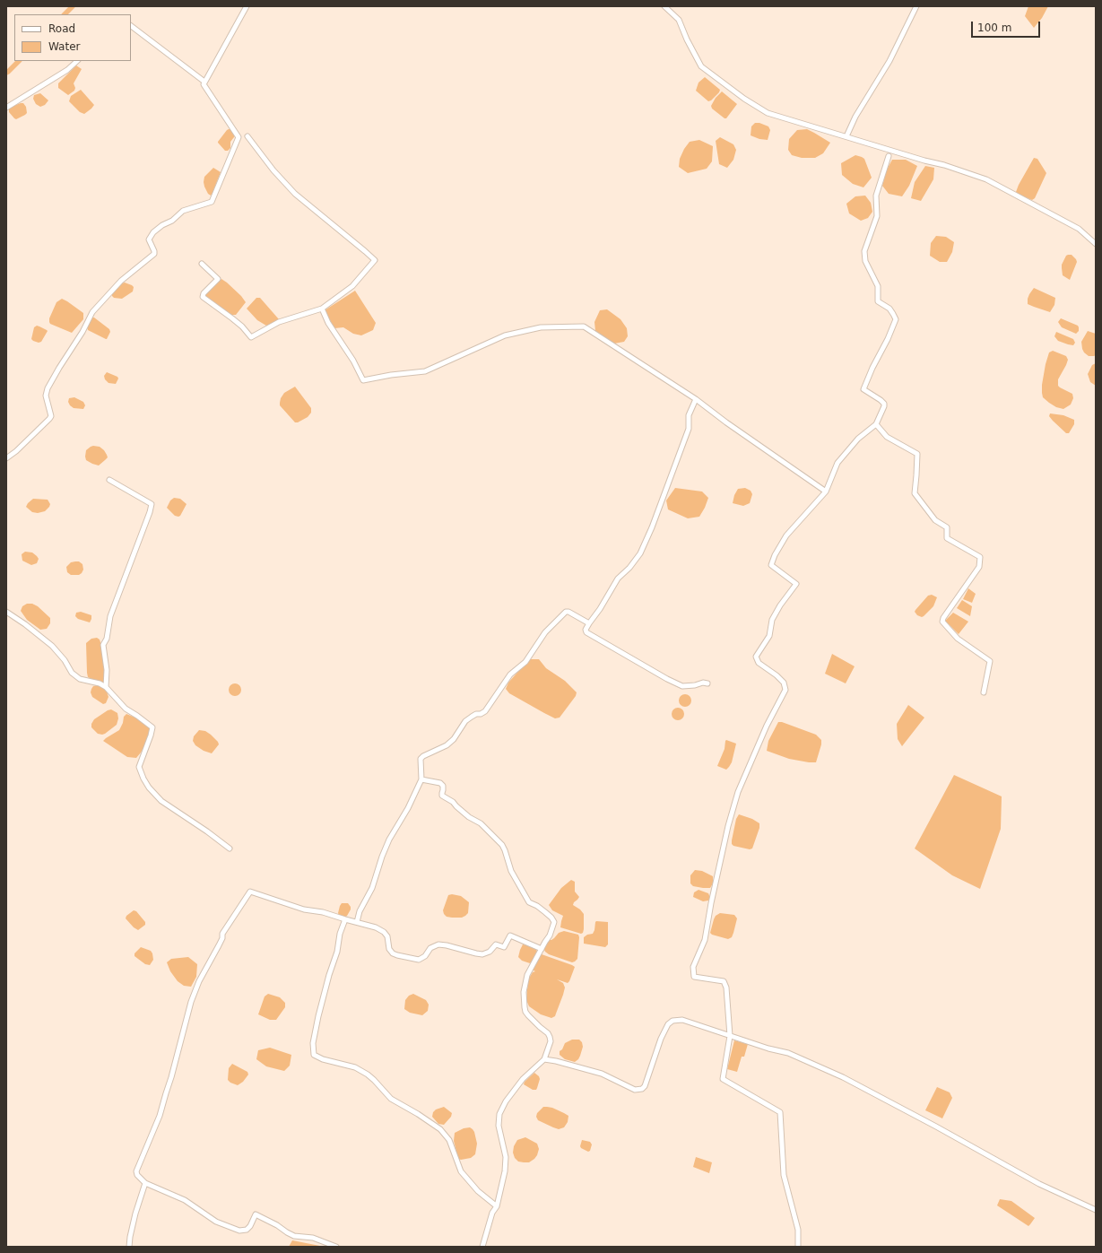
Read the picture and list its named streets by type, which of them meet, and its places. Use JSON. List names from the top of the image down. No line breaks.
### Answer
{"legend":["Road","Water"],"scale_bar":"100 m"}
